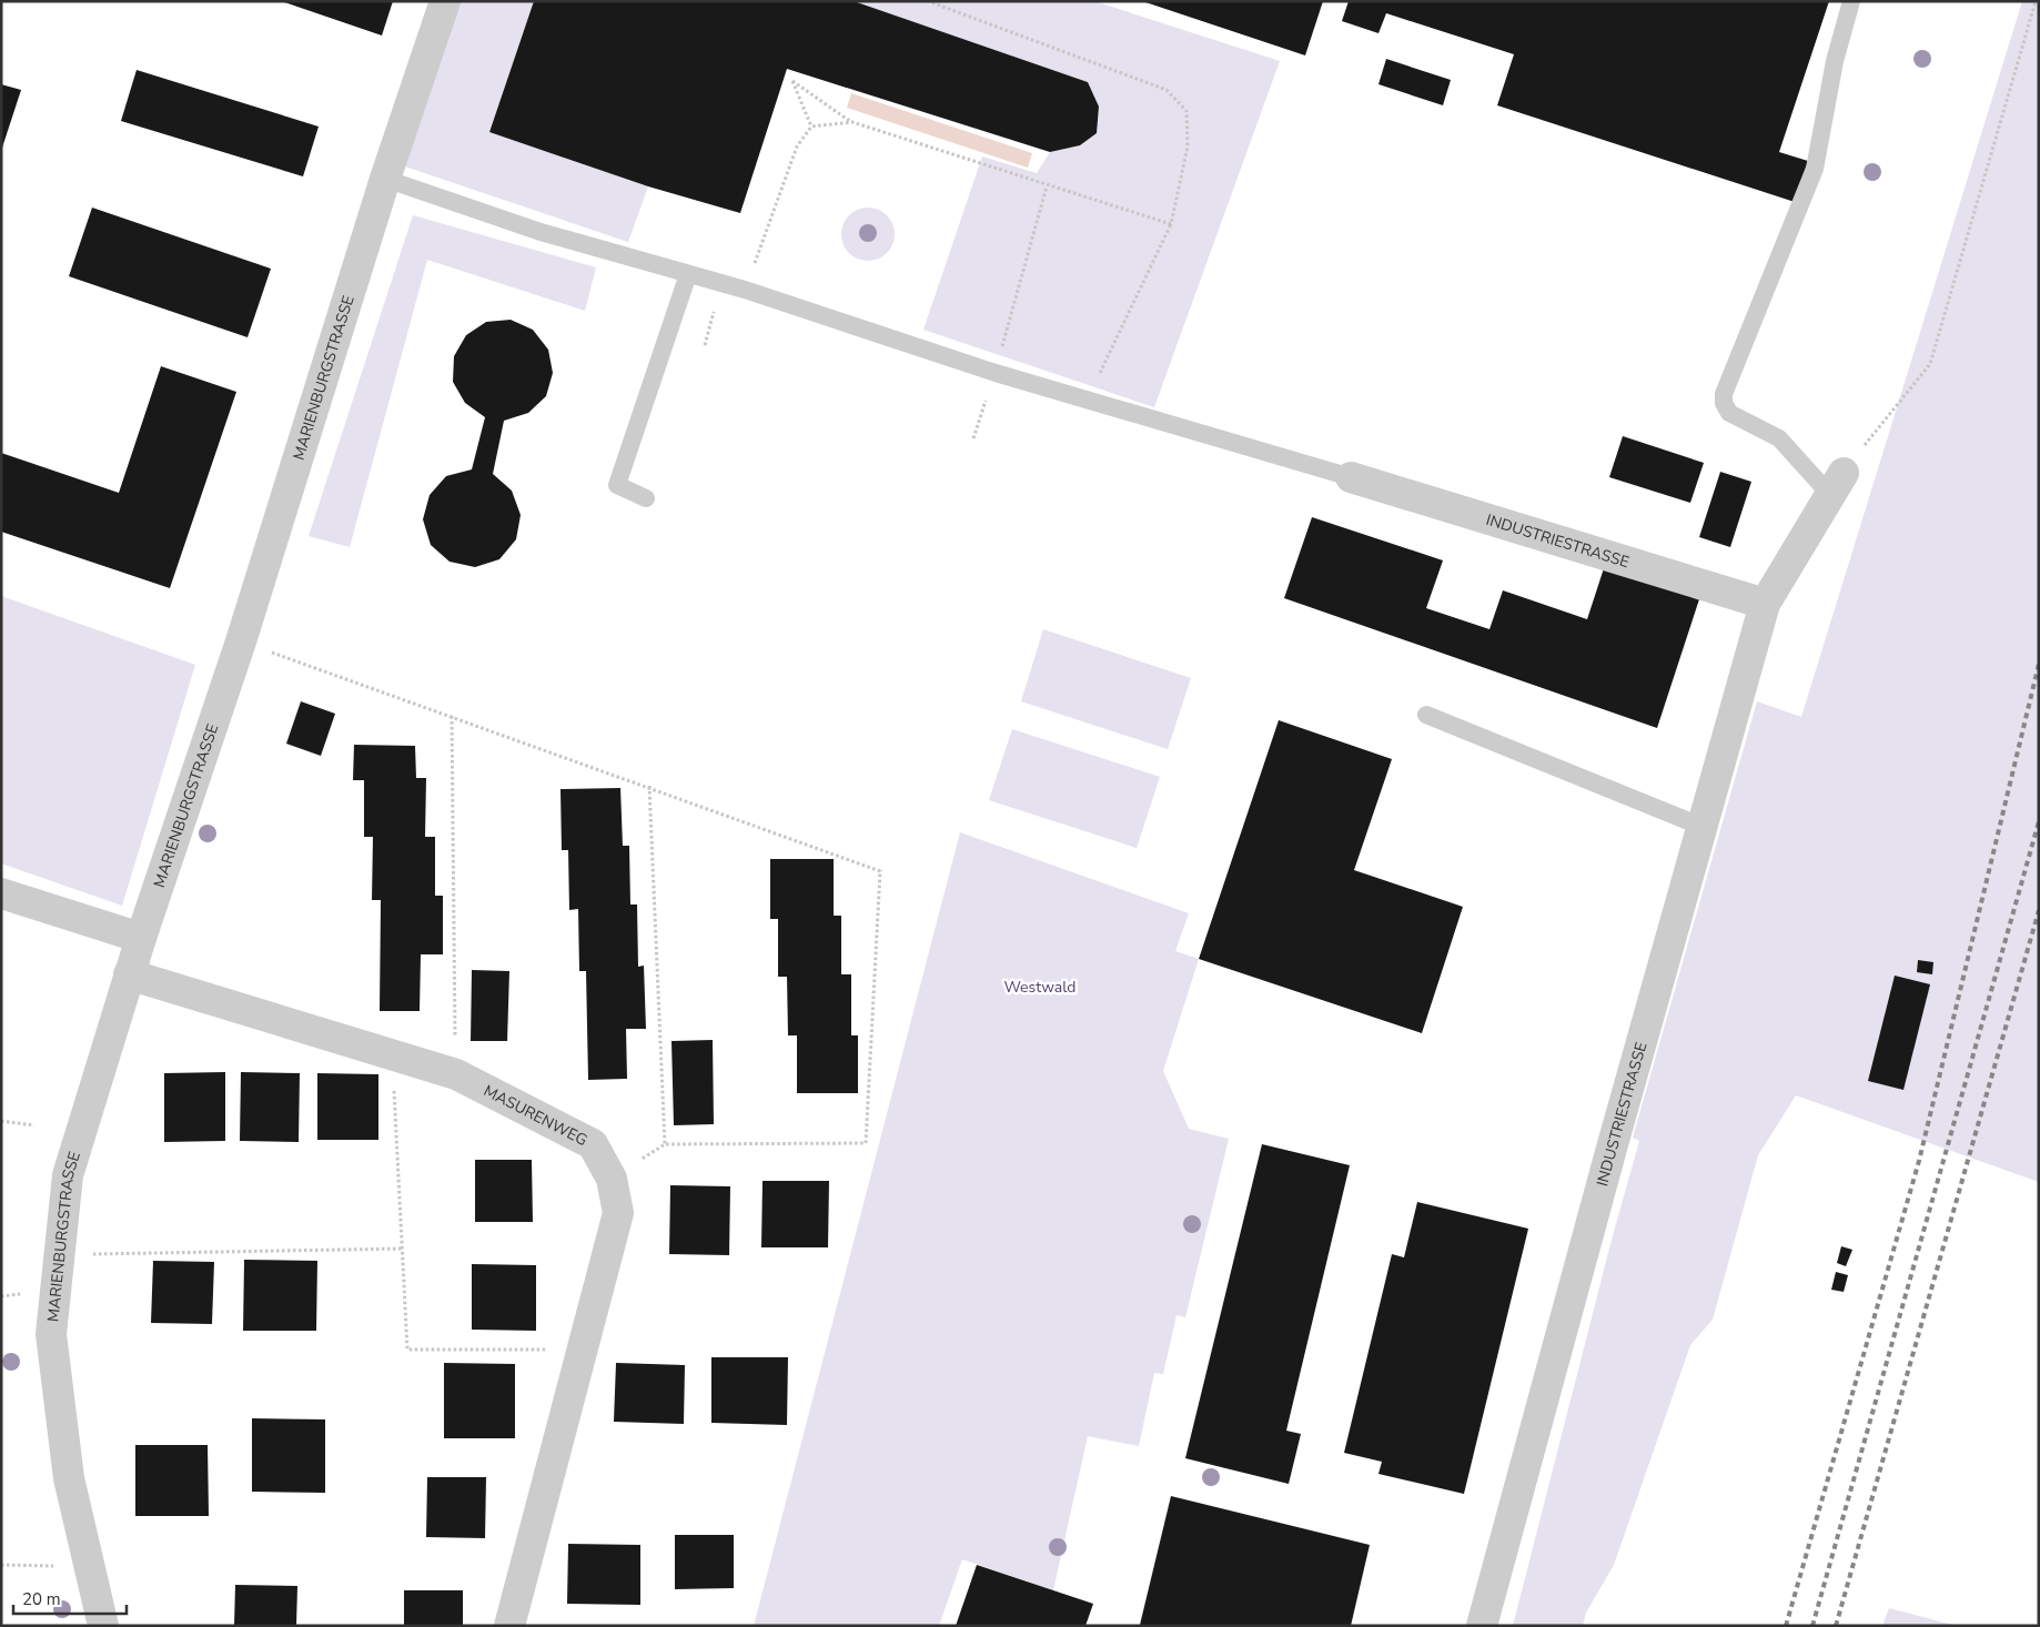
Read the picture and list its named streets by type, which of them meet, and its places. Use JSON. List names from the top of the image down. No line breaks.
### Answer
{"streets":{"street":["MARIENBURGSTRASSE","INDUSTRIESTRASSE","MASURENWEG"]},"crossings":[["MARIENBURGSTRASSE","MASURENWEG"]],"parks":["Westwald"],"scale_bar":"20 m"}
